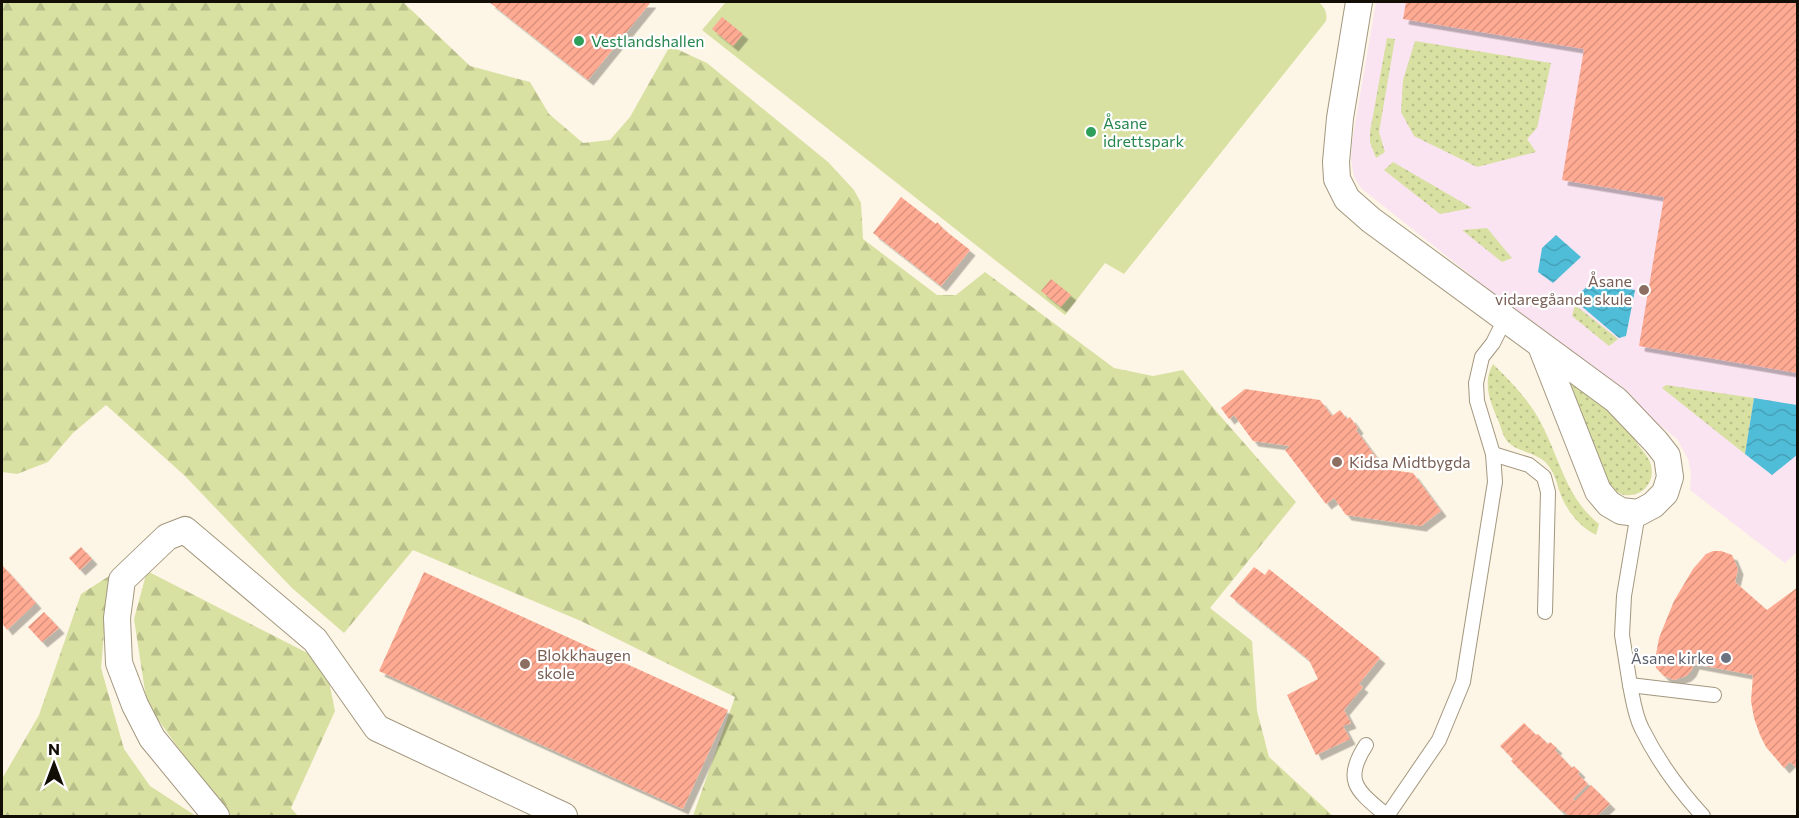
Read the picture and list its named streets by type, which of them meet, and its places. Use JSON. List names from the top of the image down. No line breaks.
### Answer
{"places":["Vestlandshallen","Åsane idrettspark","Åsane vidaregåande skule","Kidsa Midtbygda","Åsane kirke","Blokkhaugen skole"],"north":"top"}
